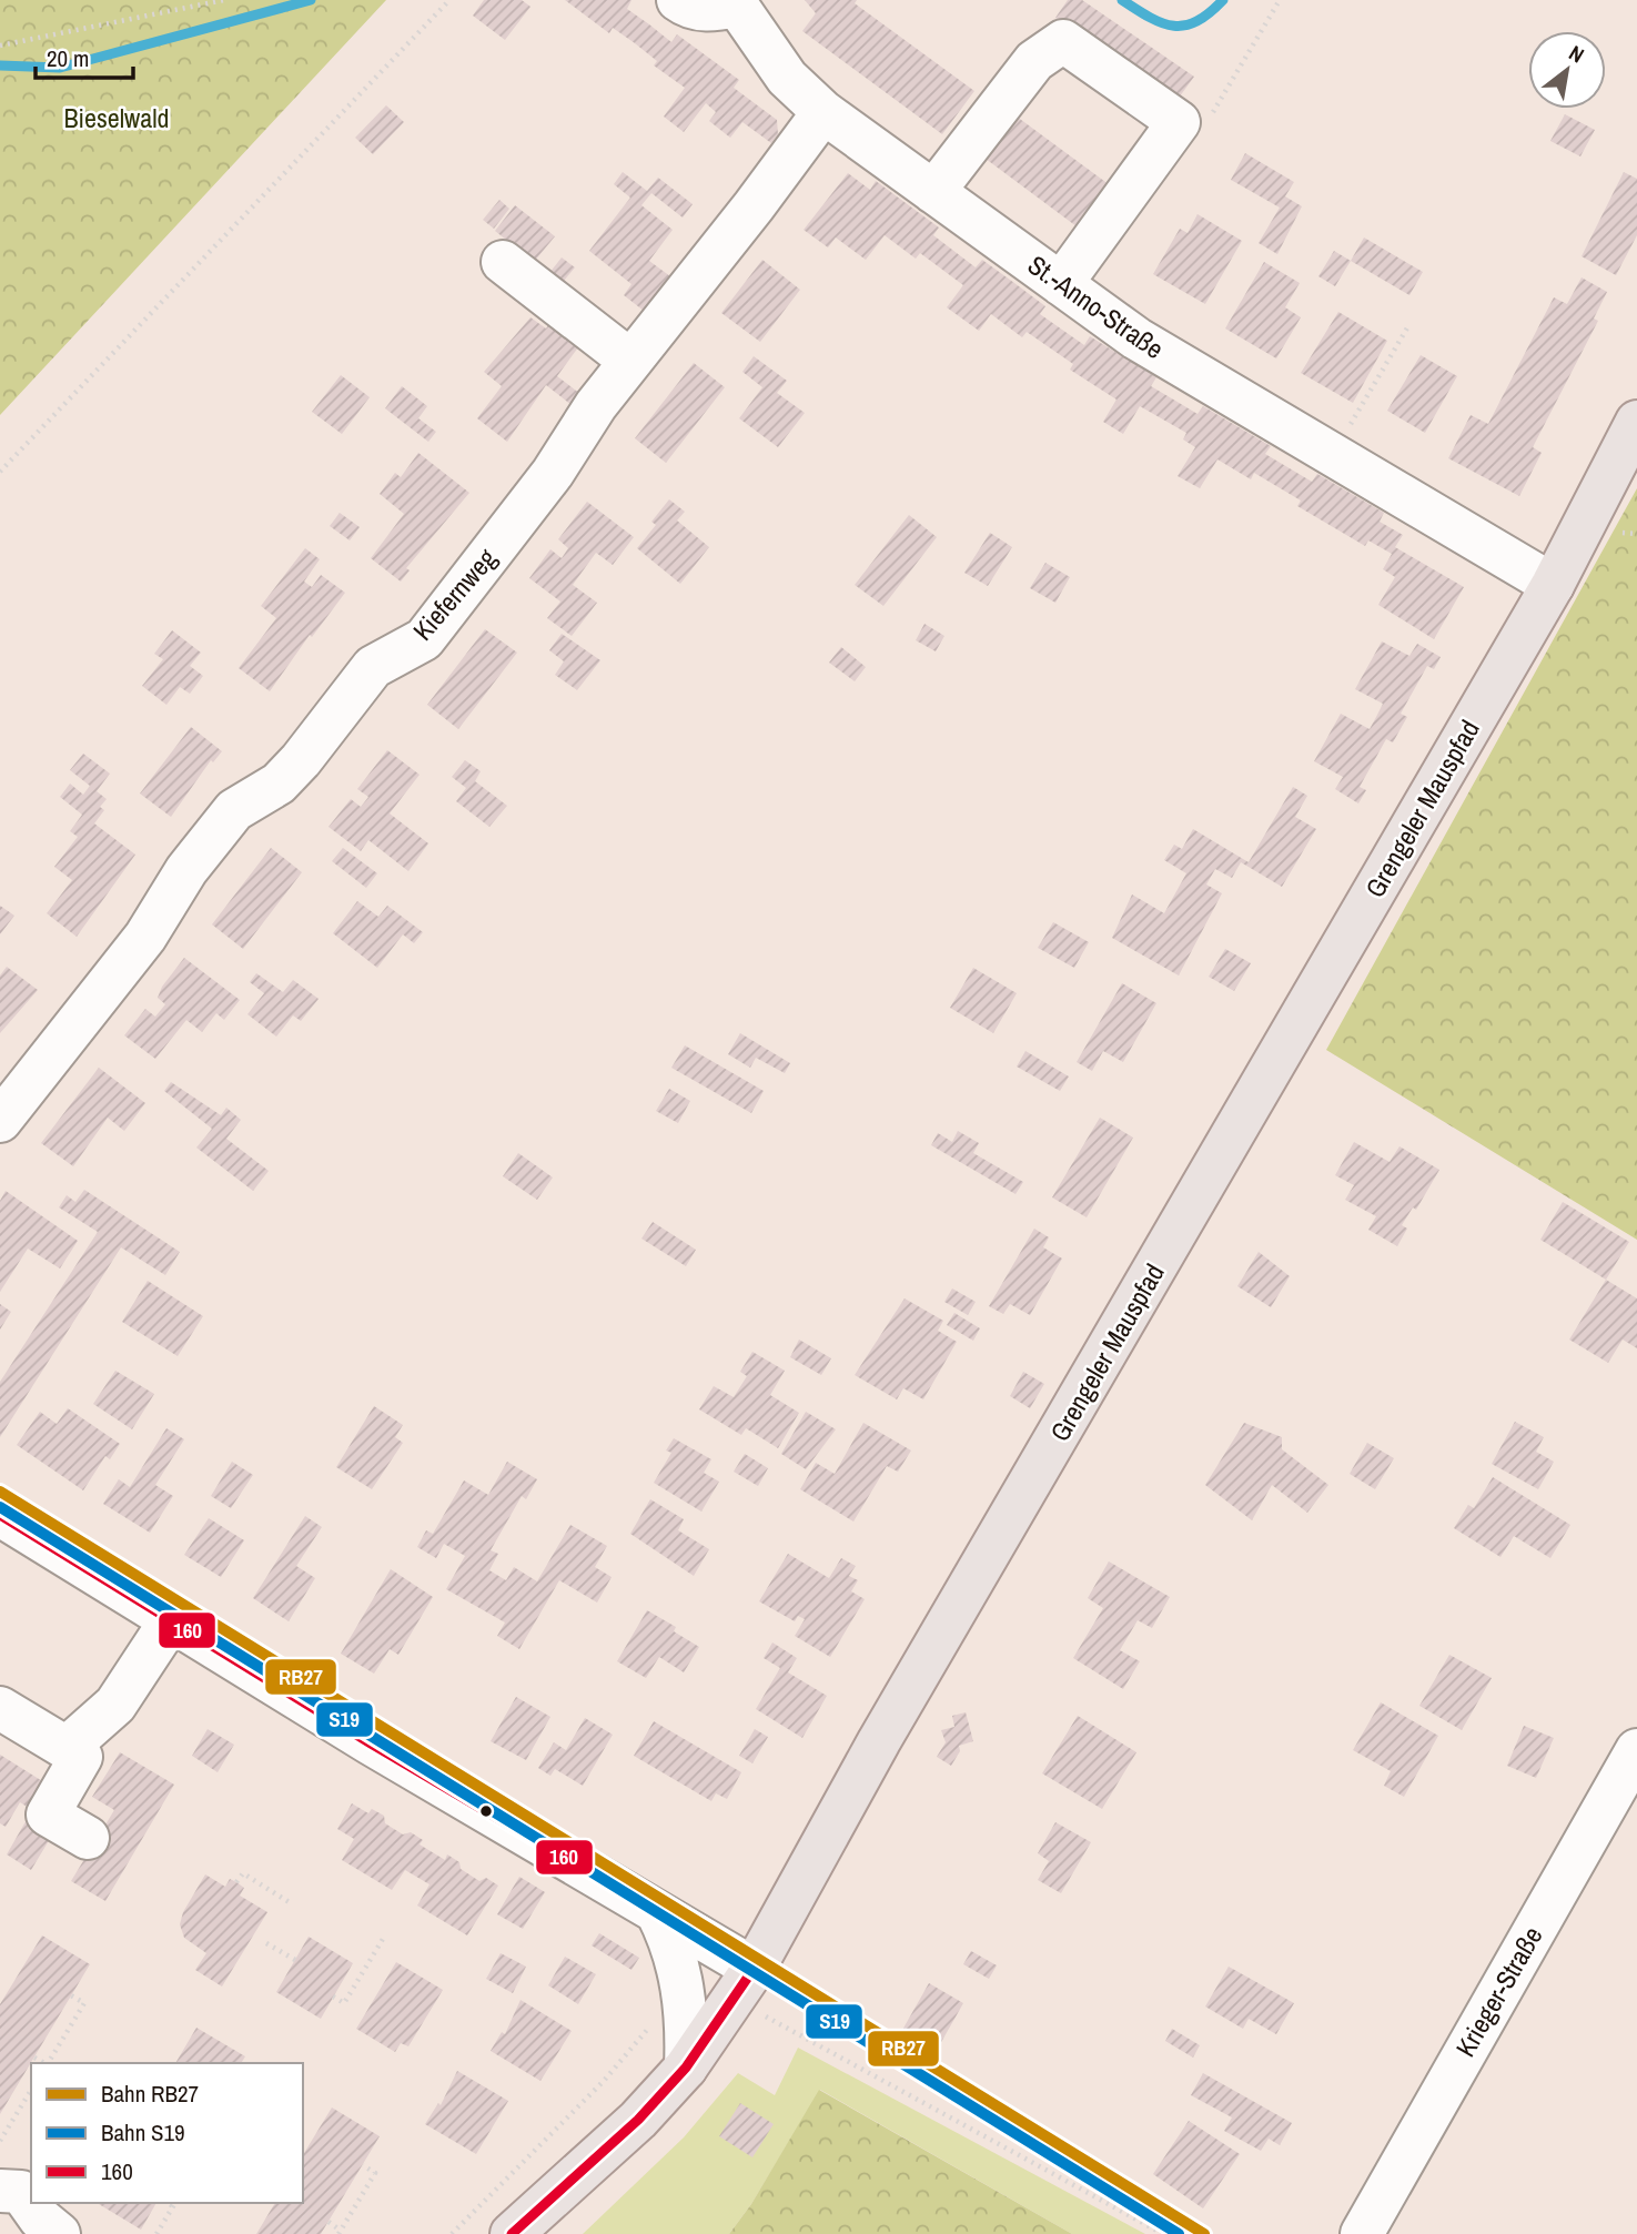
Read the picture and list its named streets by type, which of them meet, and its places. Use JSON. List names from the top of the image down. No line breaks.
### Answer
{"streets":{"main road":["Grengeler Mauspfad"],"street":["St.-Anno-Straße","Kiefernweg","Krieger-Straße"]},"crossings":[["St.-Anno-Straße","Kiefernweg"],["St.-Anno-Straße","Grengeler Mauspfad"]],"parks":["Bieselwald"],"lines":["rail line RB27","rail line S19","transit line 160"],"legend":["Bahn RB27","Bahn S19","160"],"scale_bar":"20 m","north":"top right"}
